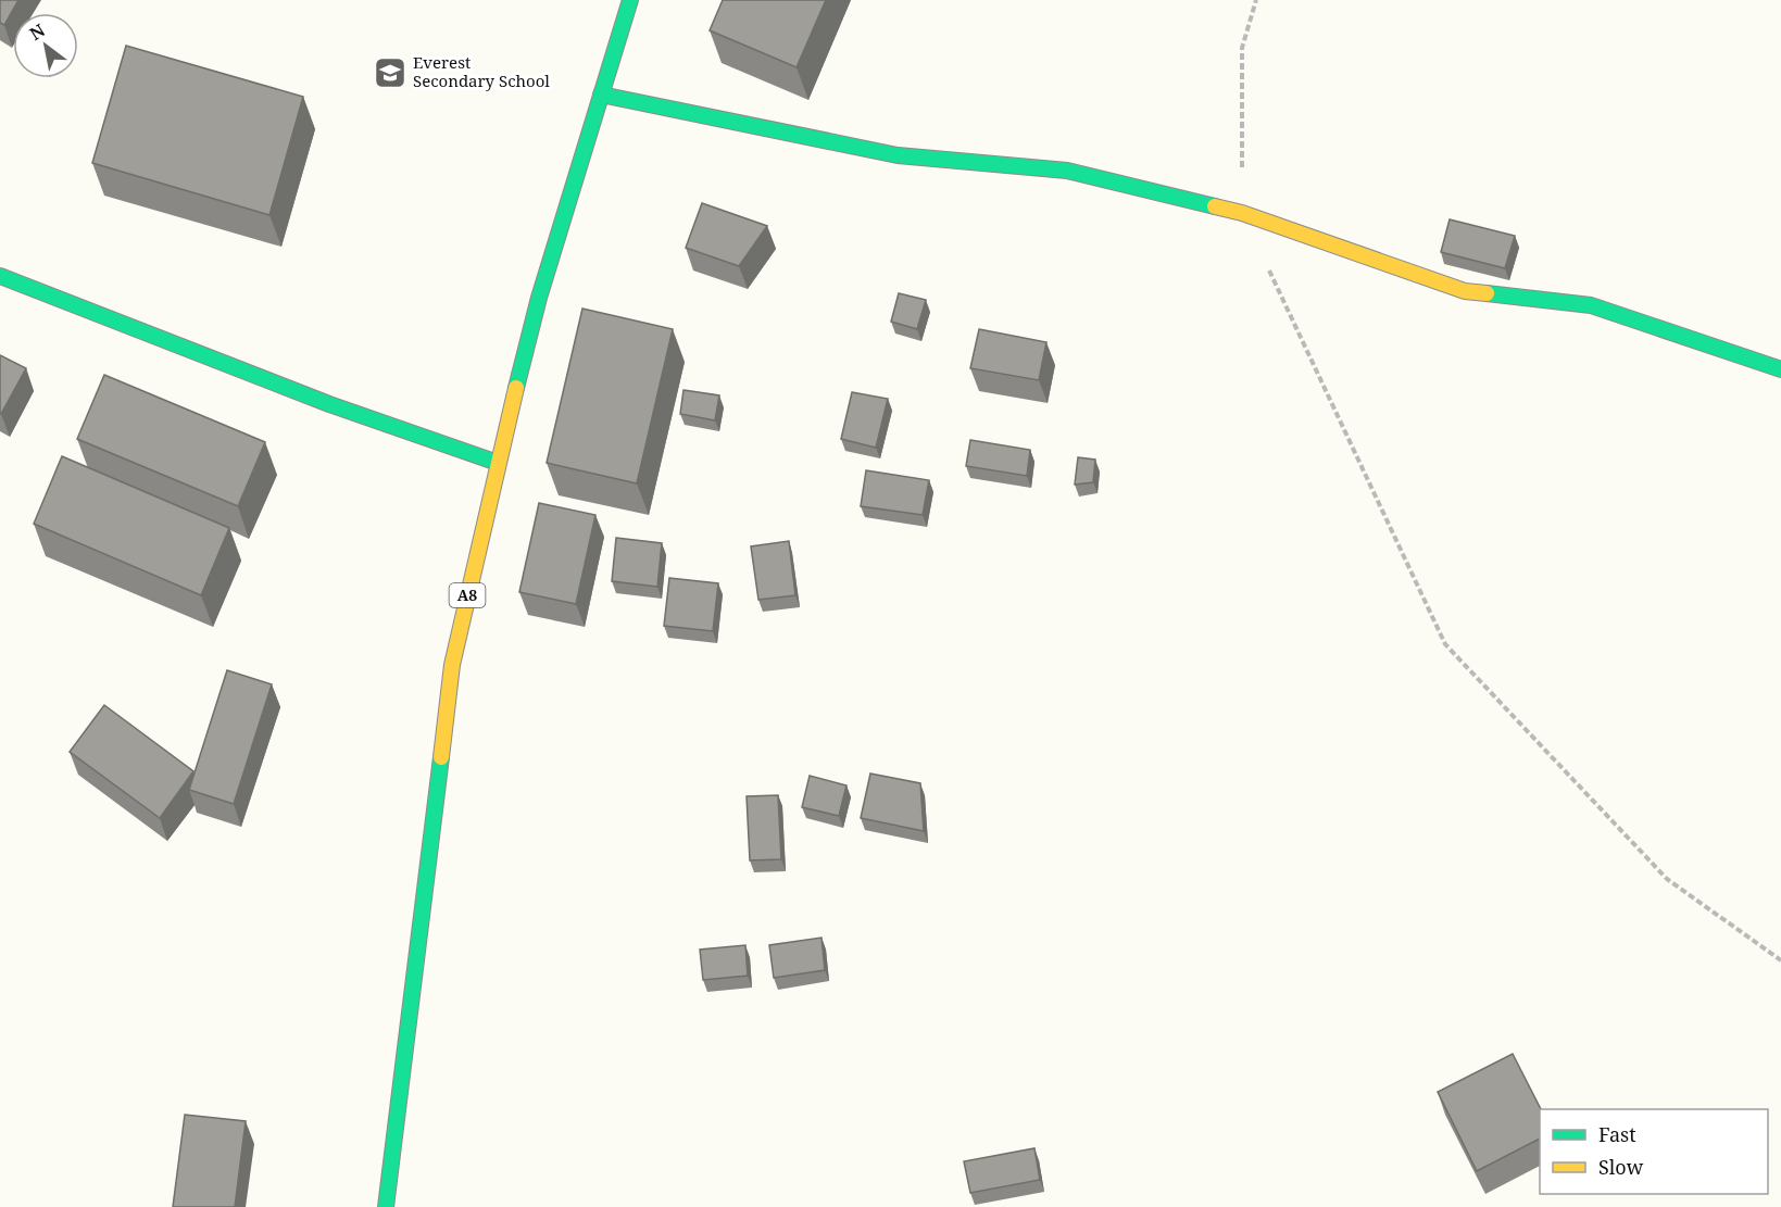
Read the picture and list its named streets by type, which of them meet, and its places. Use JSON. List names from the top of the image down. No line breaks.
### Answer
{"streets":{"street":["A8"]},"places":{"school or university":["Everest Secondary School"]},"legend":["Fast","Slow"],"north":"top left"}
